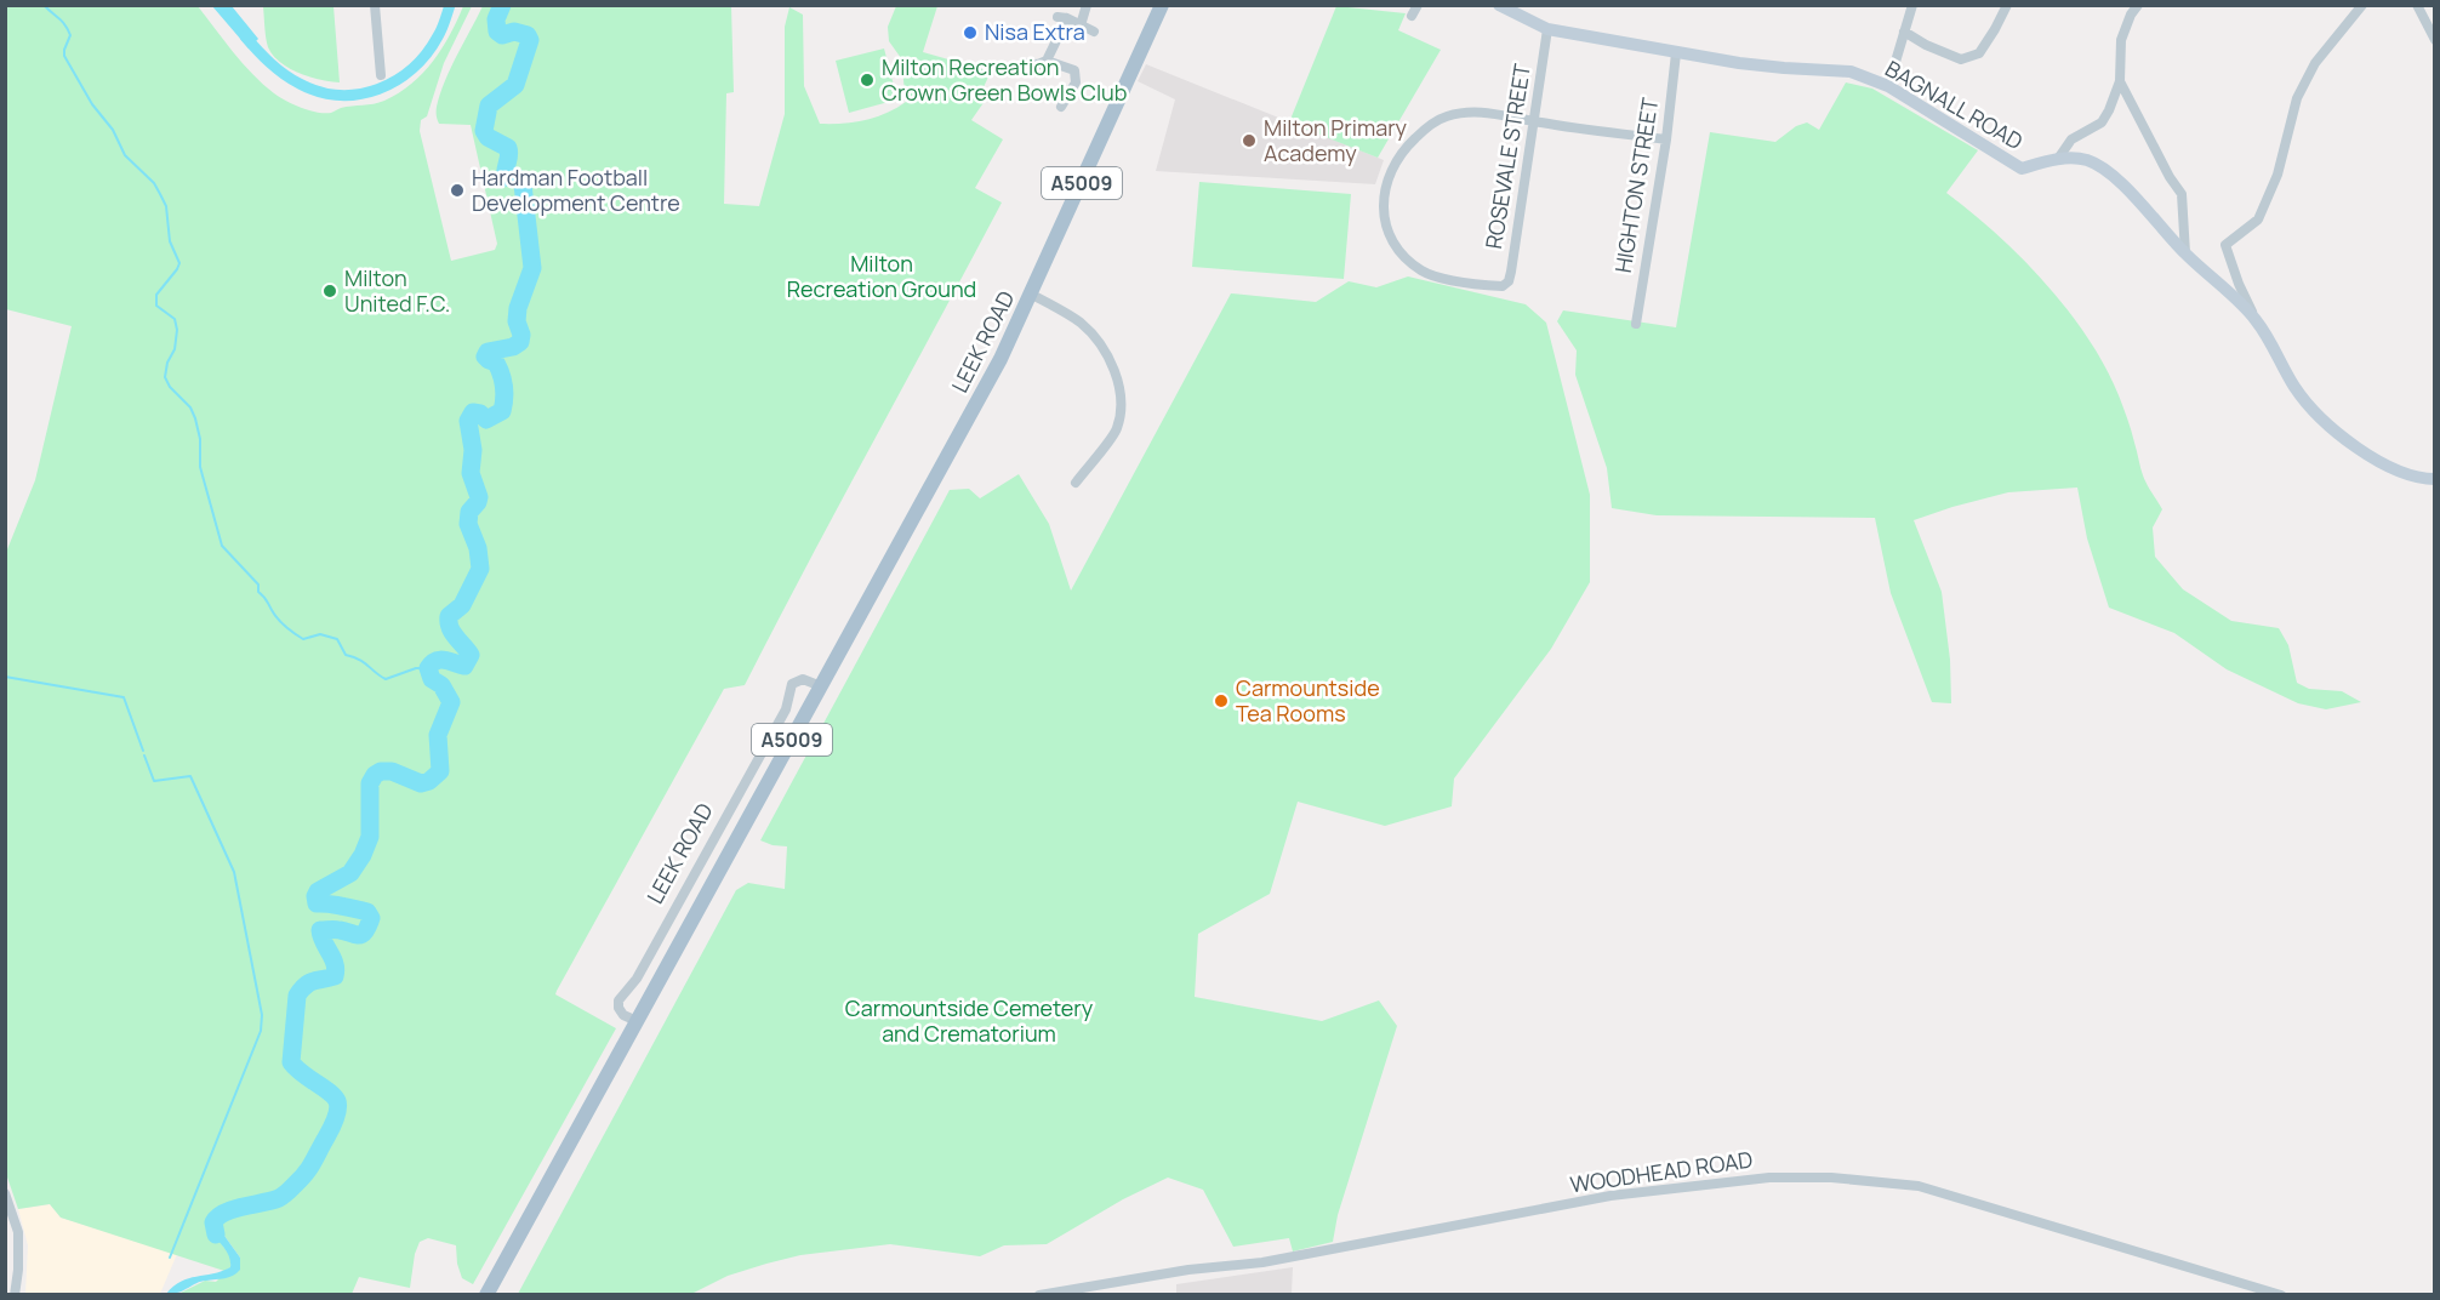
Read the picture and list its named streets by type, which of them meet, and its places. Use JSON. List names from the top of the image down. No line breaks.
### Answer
{"streets":{"main road":["A5009","LEEK ROAD"],"street":["BAGNALL ROAD","ROSEVALE STREET","HIGHTON STREET","WOODHEAD ROAD"]},"crossings":[["BAGNALL ROAD","ROSEVALE STREET"],["BAGNALL ROAD","HIGHTON STREET"]],"parks":["Milton Recreation Ground","Carmountside Cemetery and Crematorium"],"places":["Nisa Extra","Milton Recreation Crown Green Bowls Club","Milton Primary Academy","Hardman Football Development Centre","Milton United F.C.","Carmountside Tea Rooms"]}
